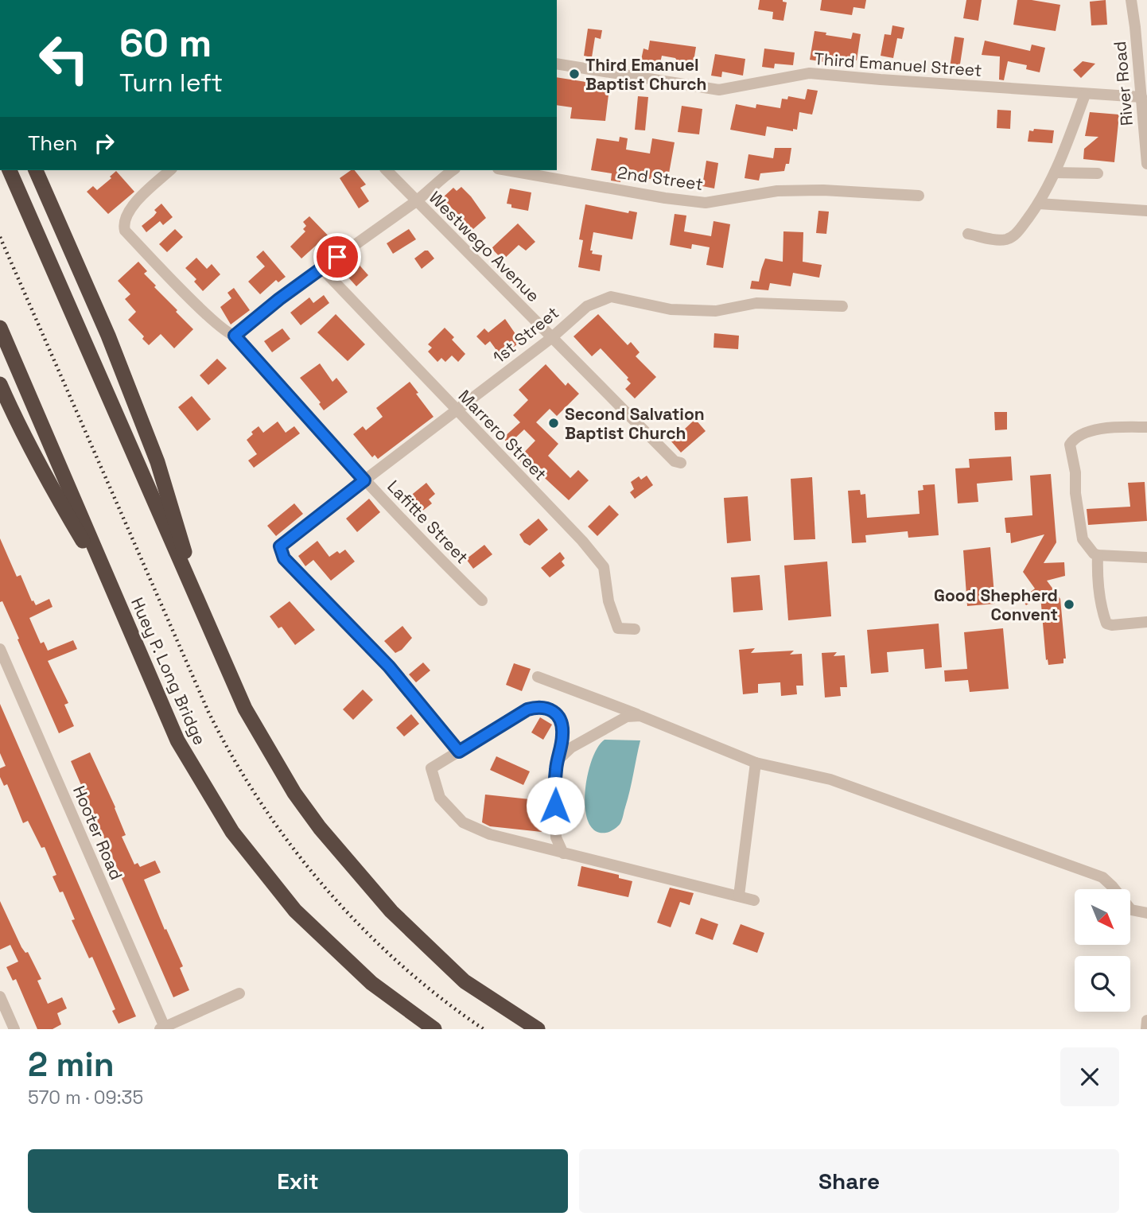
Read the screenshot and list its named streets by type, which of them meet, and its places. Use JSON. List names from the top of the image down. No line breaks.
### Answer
{"streets":{"highway":["Huey P. Long Bridge"],"street":["Third Emanuel Street","River Road","2nd Street","Westwego Avenue","1st Street","Marrero Street","Lafitte Street","Hooter Road"]},"crossings":[["Third Emanuel Street","River Road"],["Westwego Avenue","1st Street"],["1st Street","Marrero Street"],["1st Street","Lafitte Street"]],"places":["Third Emanuel Baptist Church","Second Salvation Baptist Church","Good Shepherd Convent"],"north":"bottom right","page":{"turn":["60 m","Turn left"],"then":"Then","heading":["2 min","570 m · 09:35"],"buttons":["Exit","Share"]}}
